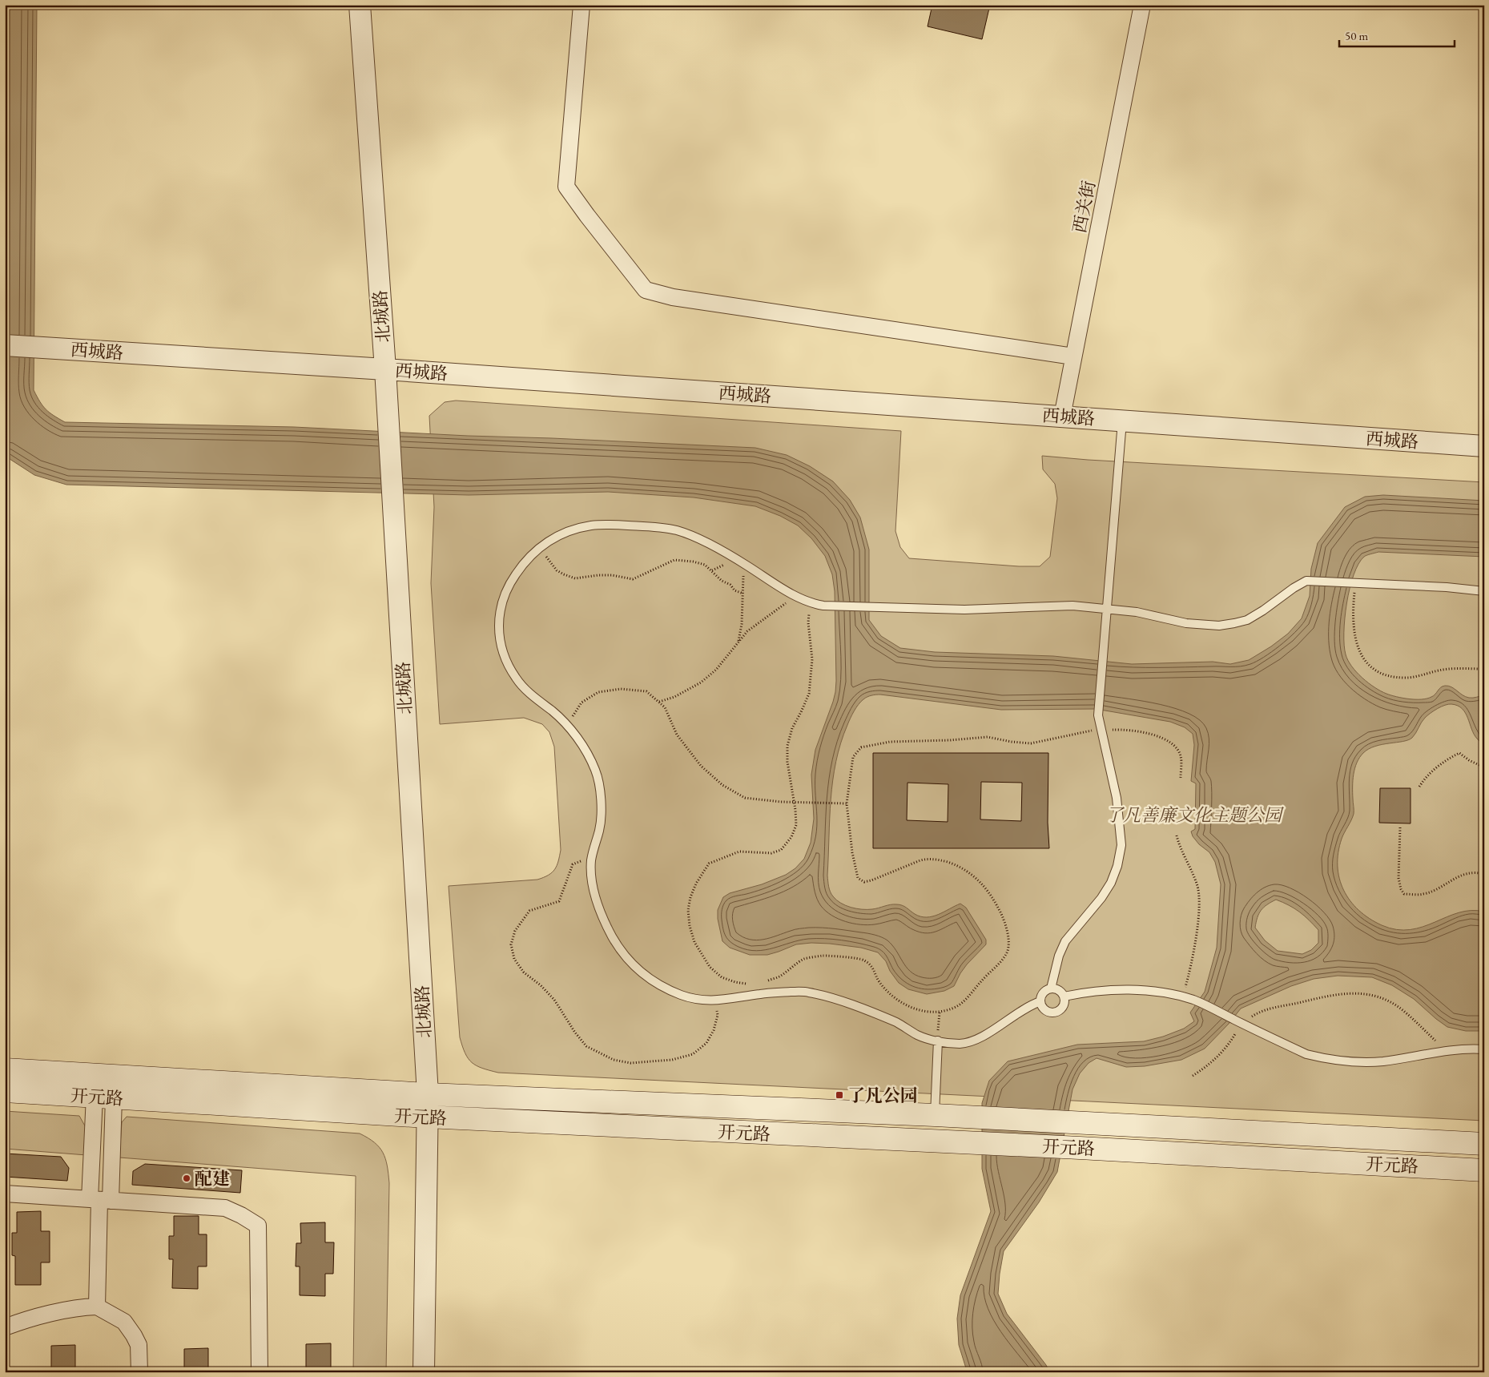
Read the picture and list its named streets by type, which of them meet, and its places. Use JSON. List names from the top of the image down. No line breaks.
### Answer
{"streets":{"main road":["开元路"],"street":["西关街","北城路","西城路"]},"crossings":[["西关街","西城路"],["北城路","西城路"],["北城路","开元路"]],"parks":["了凡善廉文化主题公园"],"places":{"transit":["了凡公园"],"other":["配建"]},"scale_bar":"50 m"}
